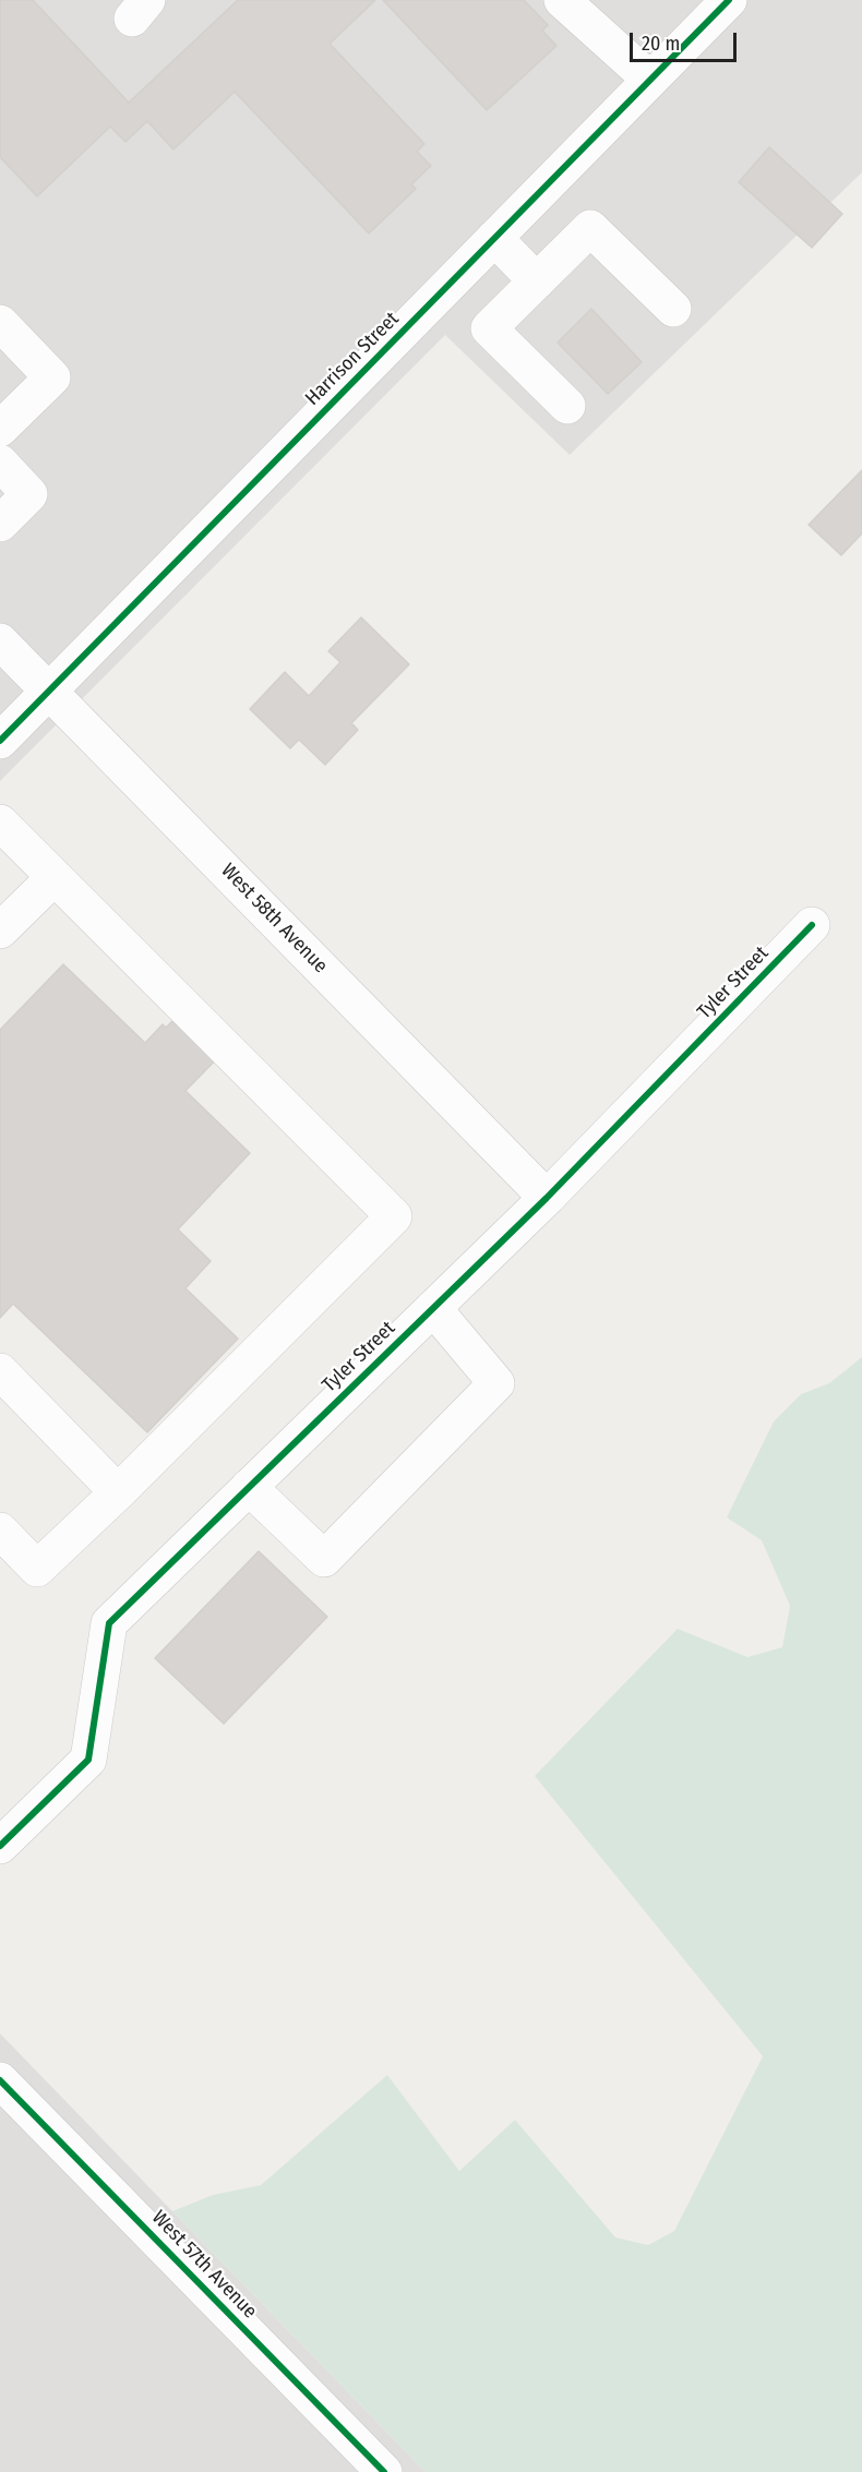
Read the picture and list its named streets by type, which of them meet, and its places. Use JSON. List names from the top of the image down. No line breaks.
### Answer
{"streets":{"street":["Harrison Street","West 58th Avenue","Tyler Street","West 57th Avenue"]},"crossings":[["Harrison Street","West 58th Avenue"],["West 58th Avenue","Tyler Street"]],"scale_bar":"20 m"}
